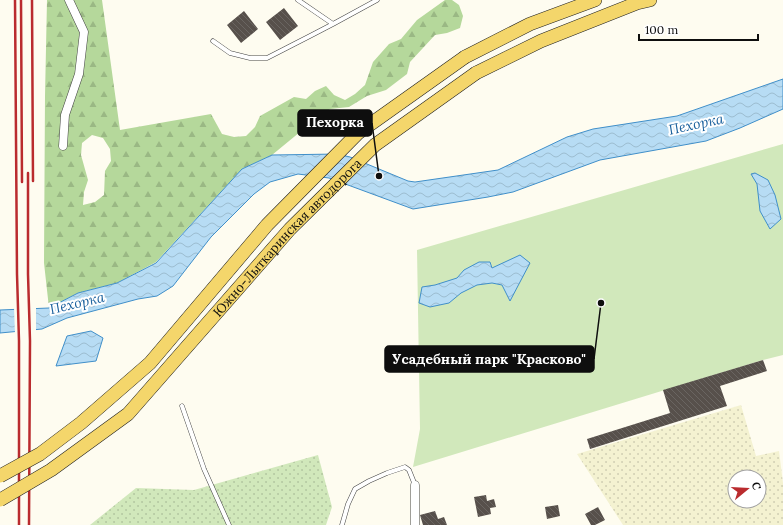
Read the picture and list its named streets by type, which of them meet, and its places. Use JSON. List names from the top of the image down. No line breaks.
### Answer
{"streets":{"main road":["Южно-Лыткаринская автодорога"]},"water":["Пехорка"],"places":["Пехорка","Усадебный парк \"Красково\""],"scale_bar":"100 m","north":"right"}
